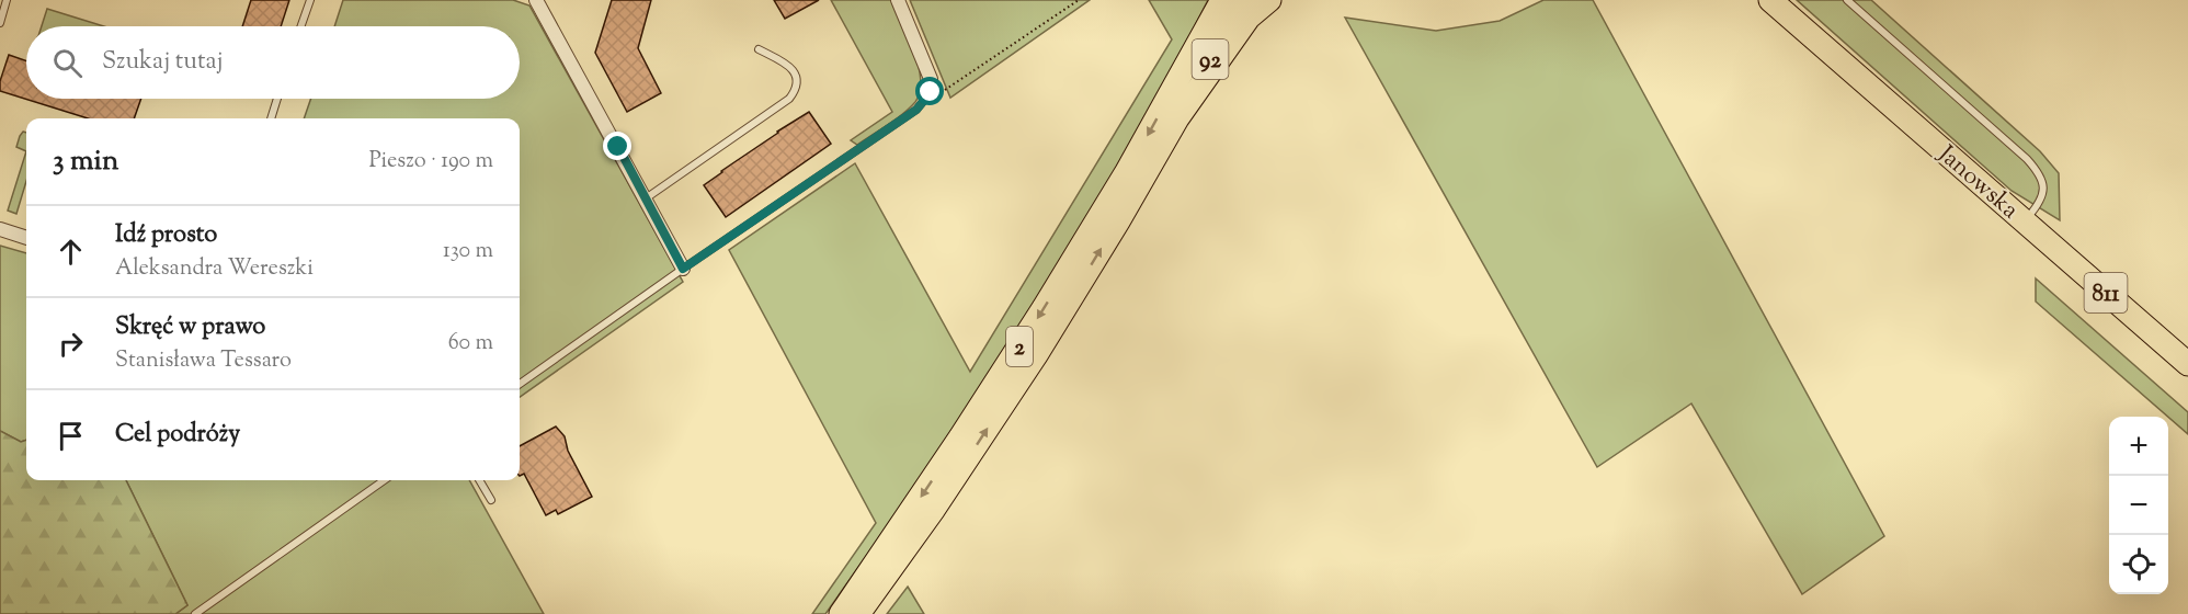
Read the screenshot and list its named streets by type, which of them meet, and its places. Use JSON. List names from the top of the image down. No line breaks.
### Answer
{"streets":{"highway":["Janowska","811","2"],"main road":["92"]},"crossings":[["92","2"]],"page":{"search":"Szukaj tutaj","heading":["3 min","Pieszo · 190 m"],"list":[["Idź prosto","Aleksandra Wereszki","130 m"],["Skręć w prawo","Stanisława Tessaro","60 m"],"Cel podróży"],"map_buttons":["+","−"]}}
